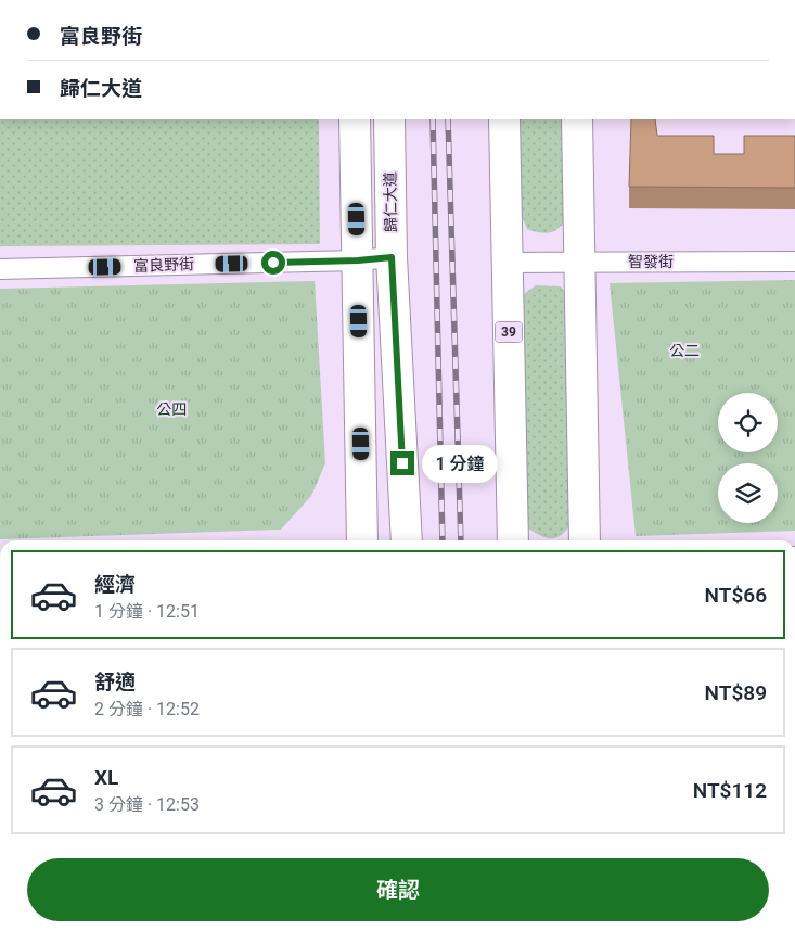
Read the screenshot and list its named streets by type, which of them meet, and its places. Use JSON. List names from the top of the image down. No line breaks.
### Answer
{"streets":{"main road":["歸仁大道","39"],"street":["智發街","富良野街"]},"crossings":[["歸仁大道","富良野街"],["智發街","39"]],"parks":["公二","公四"],"page":{"banner":["富良野街","歸仁大道"],"bubble":"1 分鐘","list":[{"name":"經濟","note":"1 分鐘 · 12:51","value":"NT$66"},{"name":"舒適","note":"2 分鐘 · 12:52","value":"NT$89"},{"name":"XL","note":"3 分鐘 · 12:53","value":"NT$112"}],"buttons":"確認"}}
